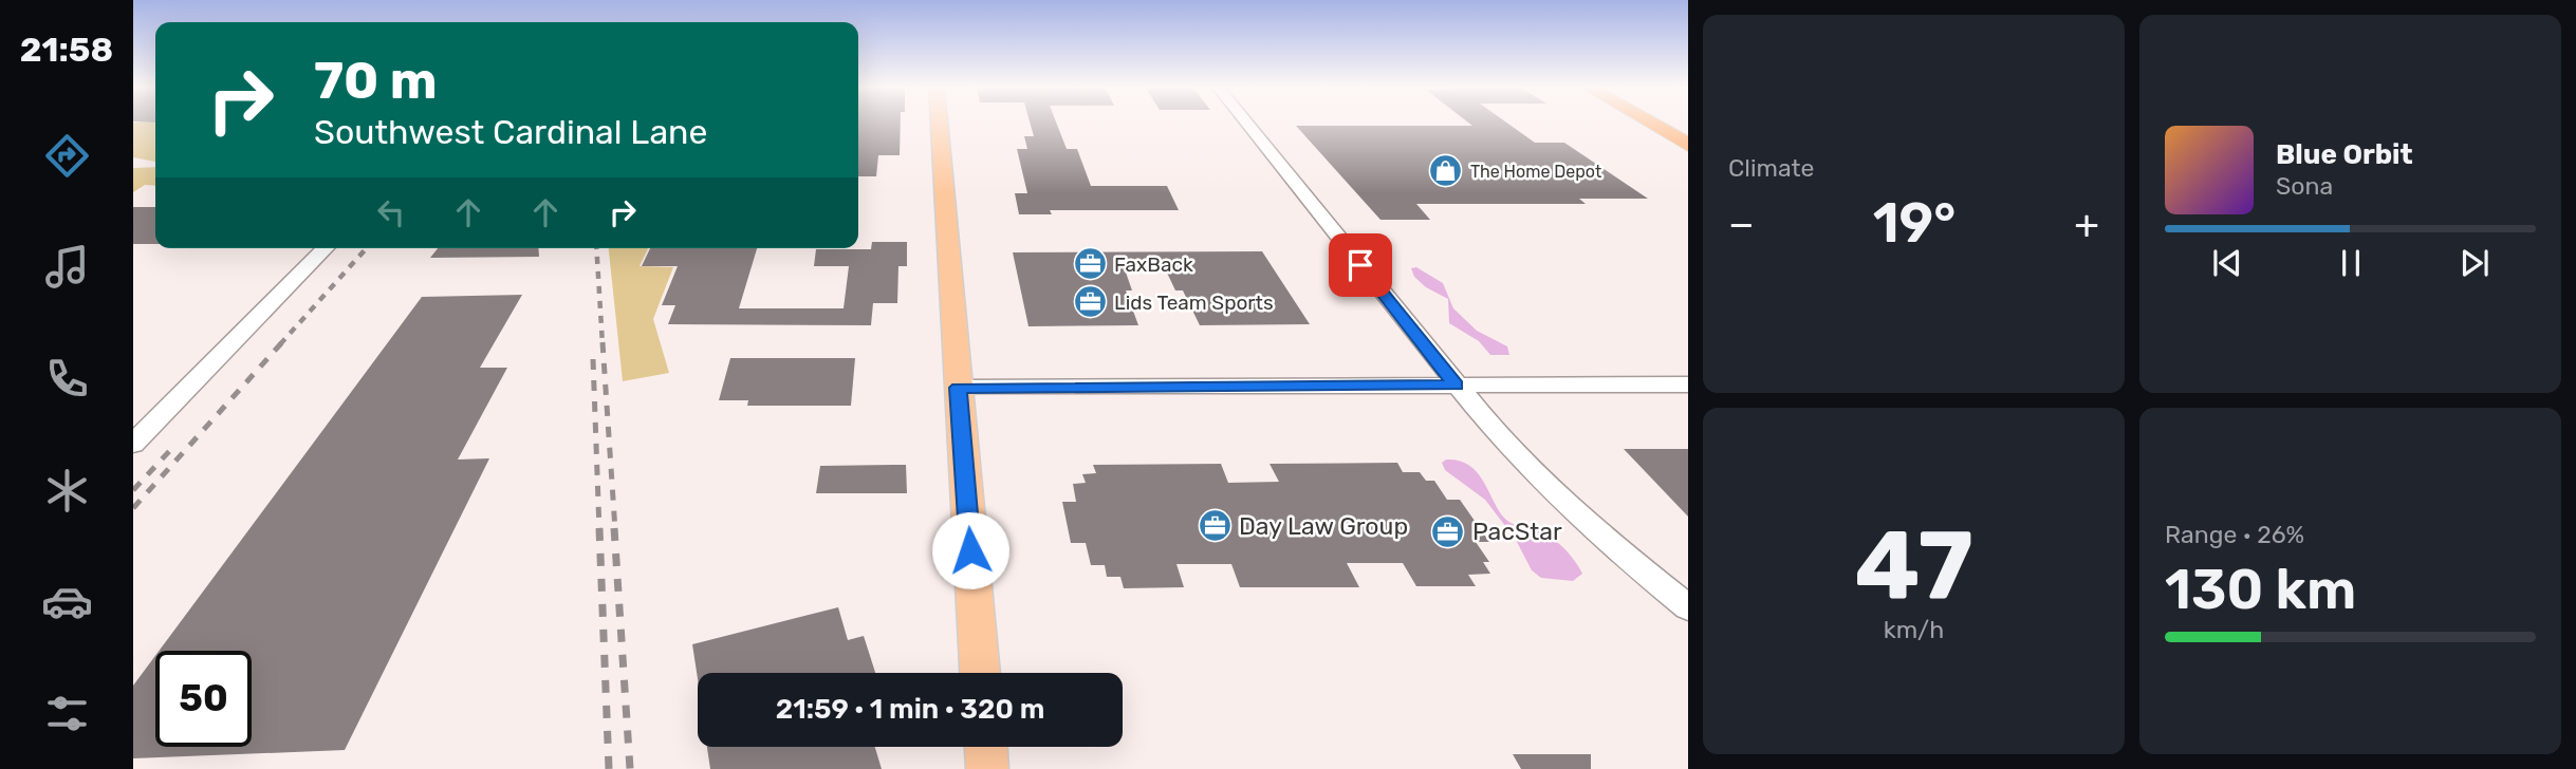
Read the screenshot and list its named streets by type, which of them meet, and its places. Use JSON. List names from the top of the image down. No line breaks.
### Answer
{"places":{"shop":["The Home Depot"],"office":["FaxBack","Lids Team Sports","Day Law Group","PacStar"]},"page":{"tabs":"21:58","tile":["Climate",["47","km/h"],["Range · 26%","130 km"]],"turn":["70 m","Southwest Cardinal Lane"],"song":["Blue Orbit","Sona"],"heat":["−","19°","+"],"limit":"50","trip":"21:59 · 1 min · 320 m"}}
